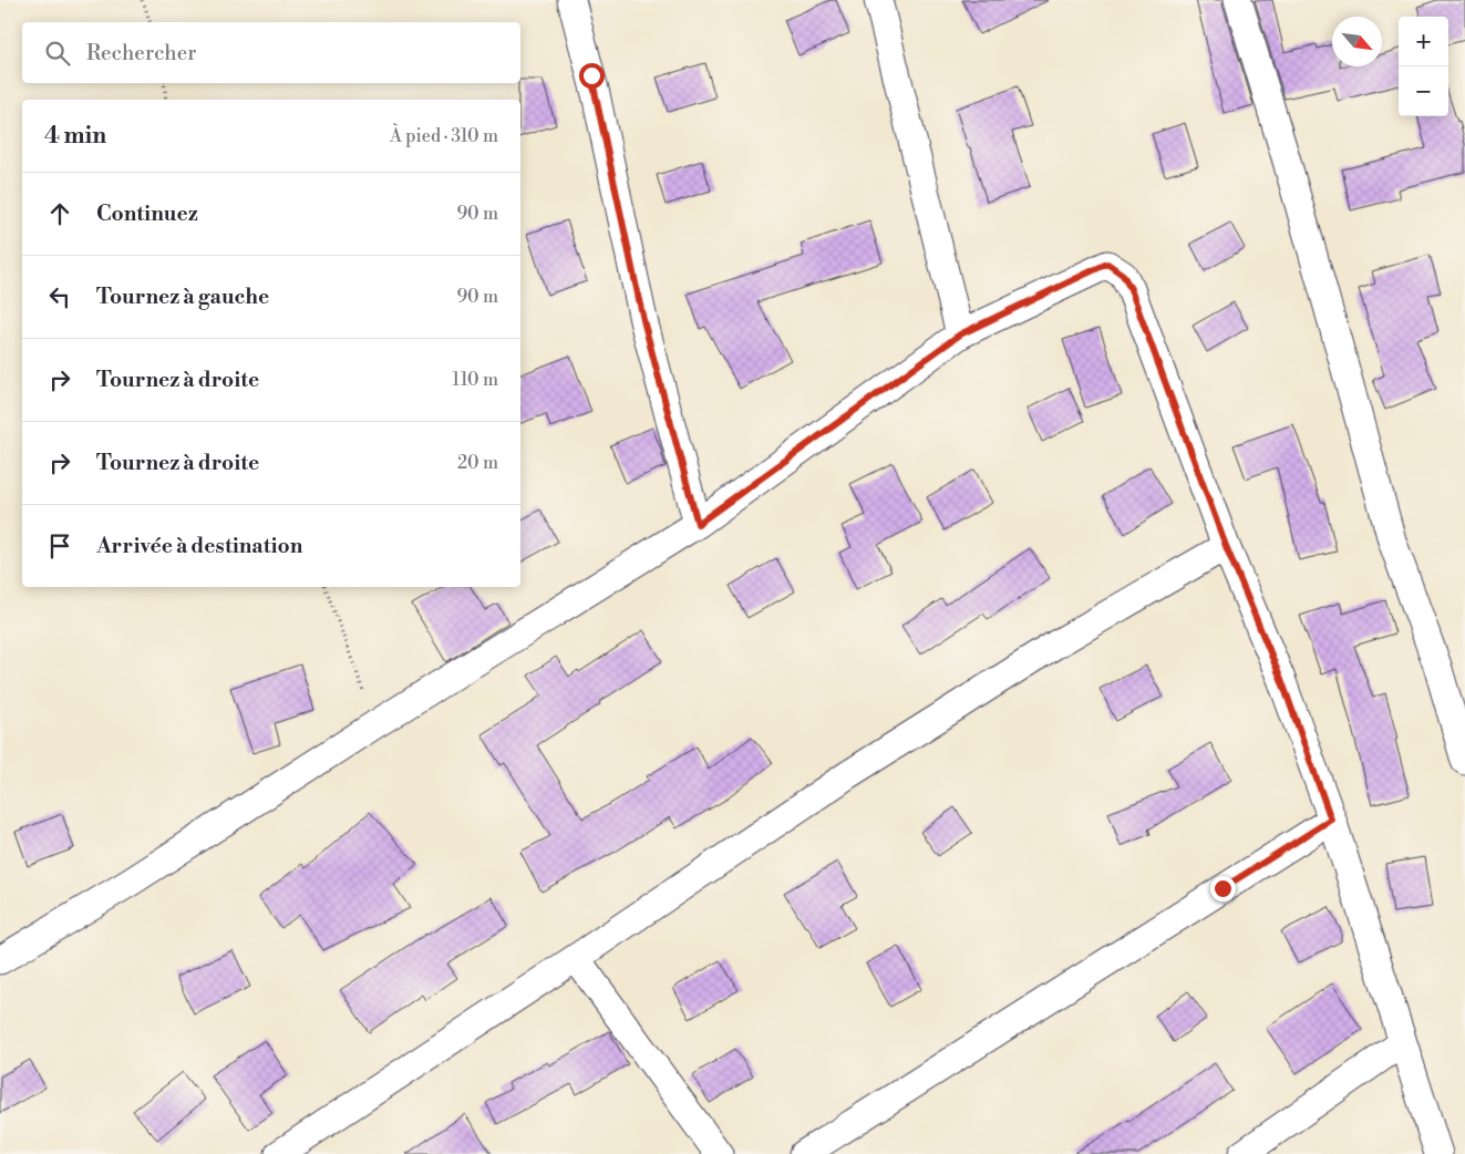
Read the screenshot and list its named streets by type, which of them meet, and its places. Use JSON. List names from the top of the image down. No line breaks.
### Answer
{"north":"bottom right","page":{"map_buttons":["+","−"],"search":"Rechercher","heading":["4 min","À pied · 310 m"],"list":[["Continuez","90 m"],["Tournez à gauche","90 m"],["Tournez à droite","110 m"],["Tournez à droite","20 m"],"Arrivée à destination"]}}
